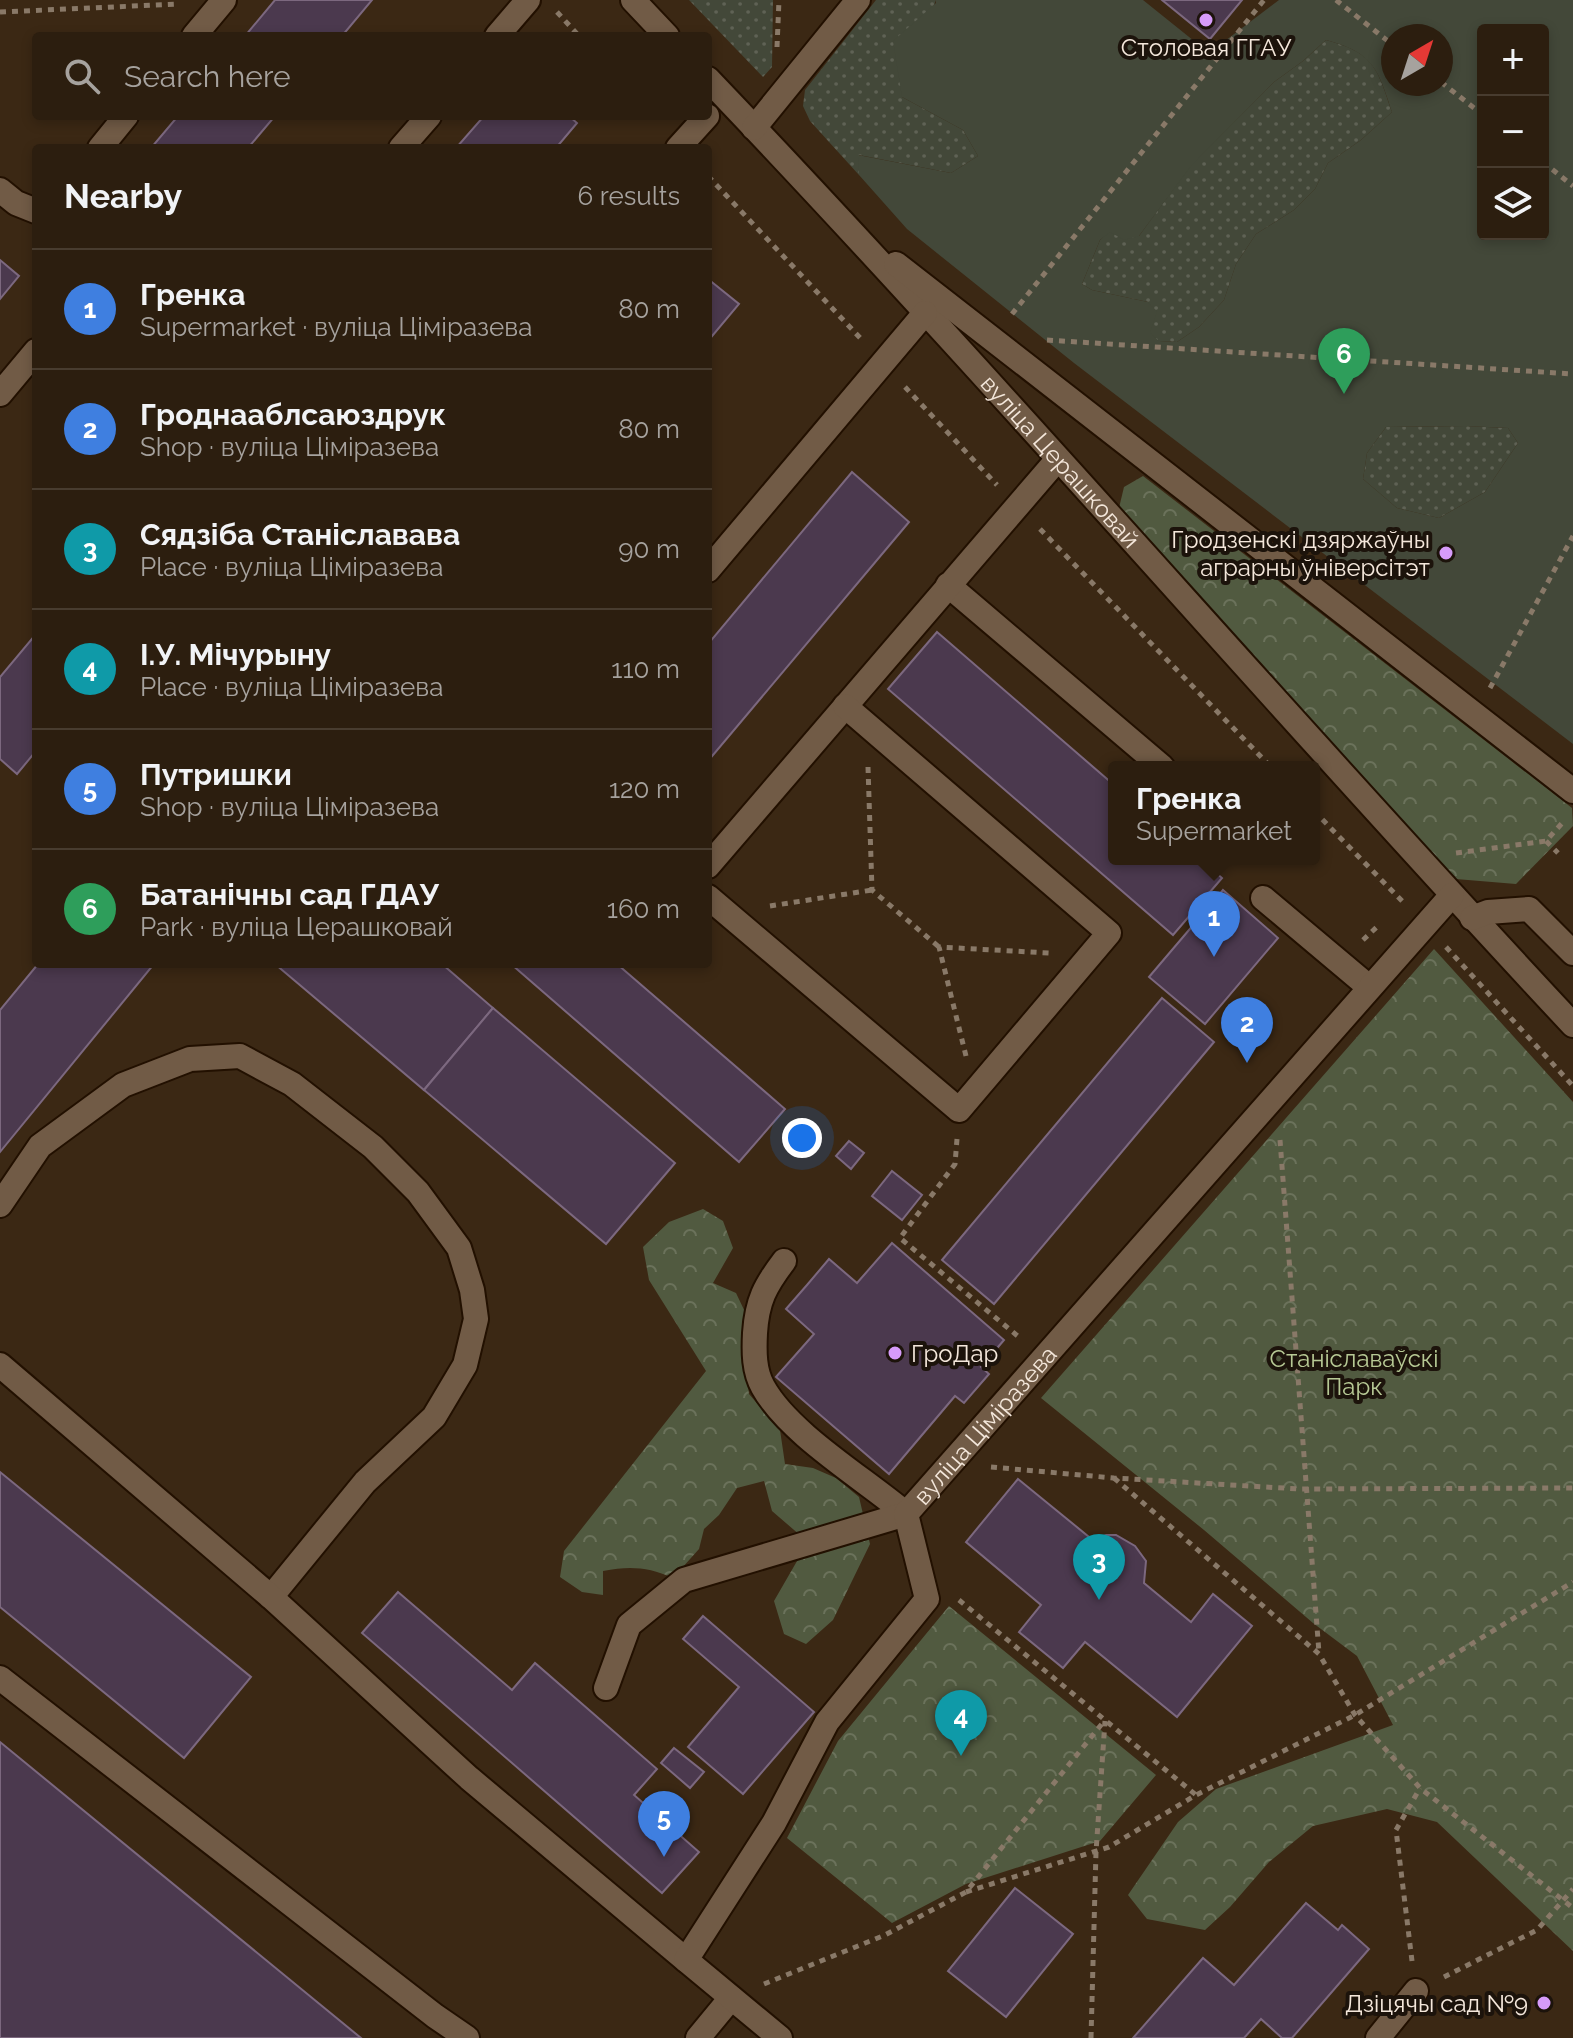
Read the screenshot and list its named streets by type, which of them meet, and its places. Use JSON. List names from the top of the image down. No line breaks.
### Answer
{"streets":{"street":["вуліца Церашковай","вуліца Ціміразева"]},"crossings":[["вуліца Церашковай","вуліца Ціміразева"]],"parks":["Станіславаўскі Парк"],"places":["Столовая ГГАУ","Гродзенскі дзяржаўны аграрны ўніверсітэт","ГроДар","Дзіцячы сад №9"],"north":"top right","page":{"map_buttons":["+","−"],"search":"Search here","heading":["Nearby","6 results"],"list":[{"mark":"1","name":"Гренка","note":"Supermarket · вуліца Ціміразева","value":"80 m"},{"mark":"2","name":"Гроднааблсаюздрук","note":"Shop · вуліца Ціміразева","value":"80 m"},{"mark":"3","name":"Сядзіба Станіславава","note":"Place · вуліца Ціміразева","value":"90 m"},{"mark":"4","name":"І.У. Мічурыну","note":"Place · вуліца Ціміразева","value":"110 m"},{"mark":"5","name":"Путришки","note":"Shop · вуліца Ціміразева","value":"120 m"},{"mark":"6","name":"Батанічны сад ГДАУ","note":"Park · вуліца Церашковай","value":"160 m"}],"pins":["6","1","2","3","4","5"],"popup":["Гренка","Supermarket"]}}
